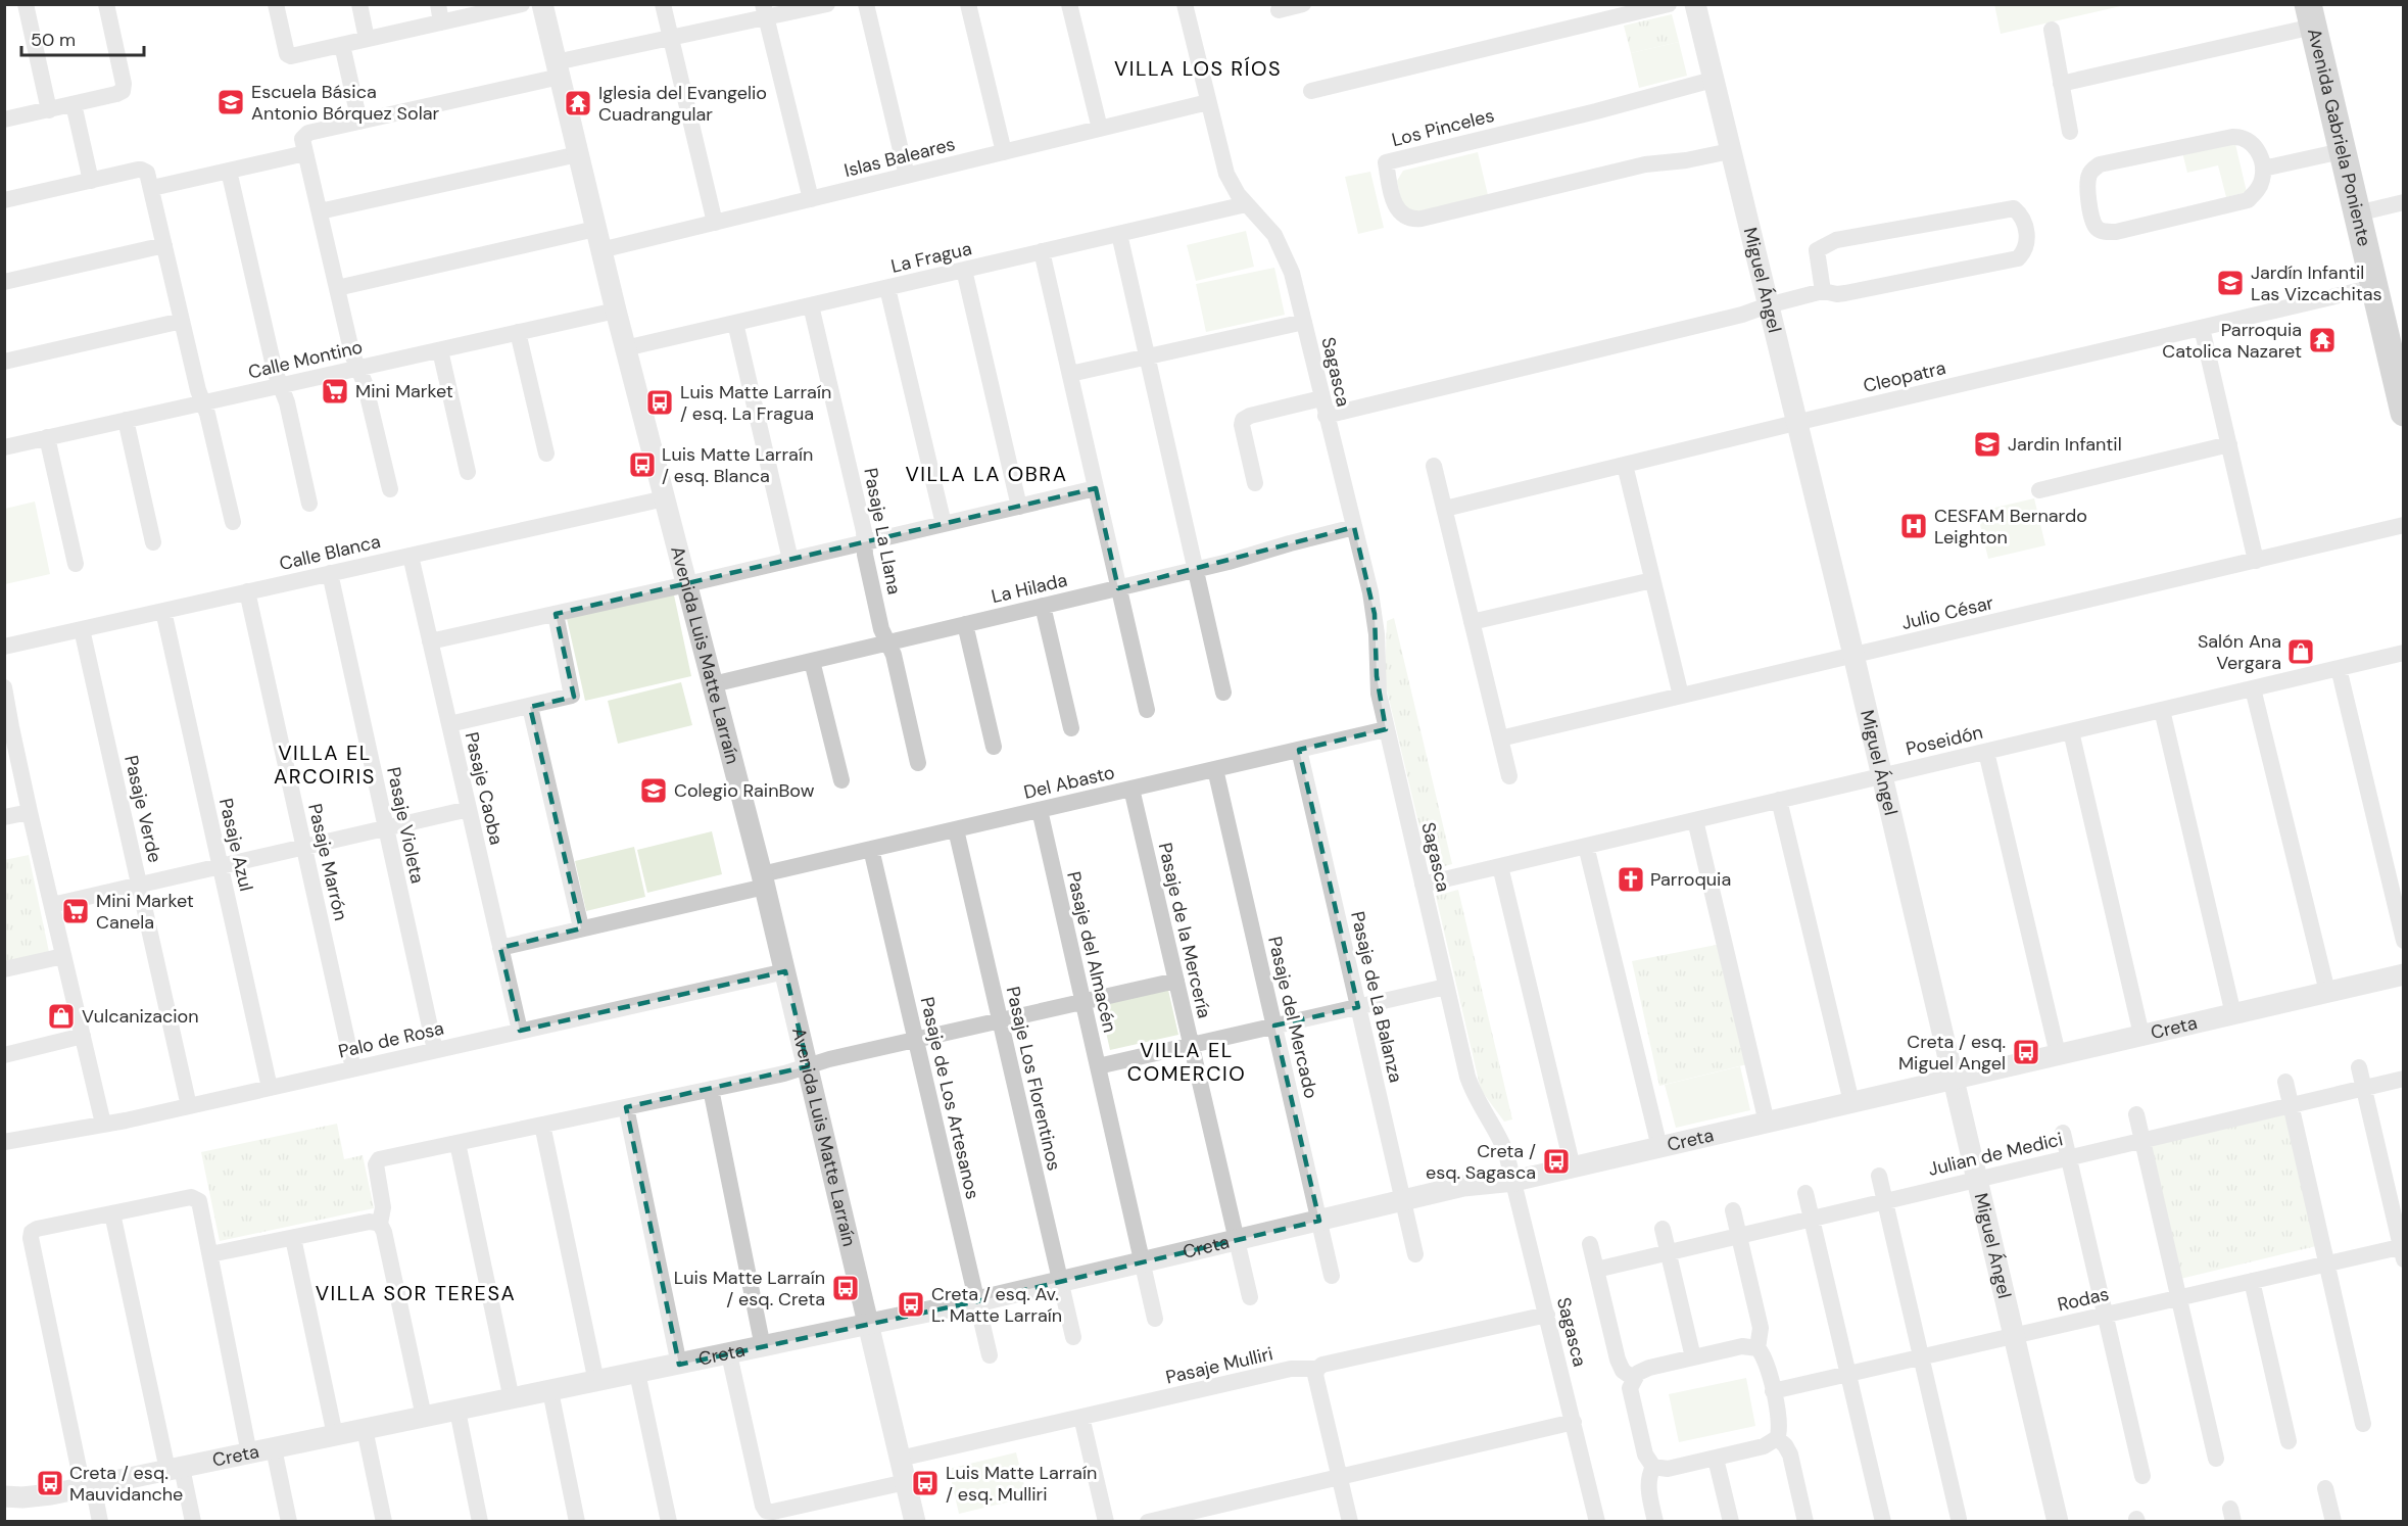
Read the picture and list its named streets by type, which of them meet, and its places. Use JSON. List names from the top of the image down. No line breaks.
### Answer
{"streets":{"main road":["Avenida Gabriela Poniente"],"street":["Los Pinceles","Islas Baleares","La Fragua","Miguel Ángel","Calle Montino","Sagasca","Cleopatra","Pasaje La Llana","Calle Blanca","La Hilada","Julio César","Avenida Luis Matte Larraín","Poseidón","Del Abasto","Pasaje Caoba","Pasaje Verde","Pasaje Violeta","Pasaje Azul","Pasaje Marrón","Pasaje de la Mercería","Pasaje del Almacén","Pasaje de La Balanza","Pasaje del Mercado","Creta","Palo de Rosa","Pasaje Los Florentinos","Pasaje de Los Artesanos","Julian de Medici","Rodas","Pasaje Mulliri"]},"crossings":[["Los Pinceles","Miguel Ángel"],["Avenida Gabriela Poniente","Cleopatra"],["Islas Baleares","Sagasca"],["Islas Baleares","Avenida Luis Matte Larraín"],["La Fragua","Sagasca"],["La Fragua","Pasaje La Llana"],["La Fragua","Avenida Luis Matte Larraín"],["Miguel Ángel","Cleopatra"],["Miguel Ángel","Julio César"],["Miguel Ángel","Poseidón"],["Miguel Ángel","Creta"],["Miguel Ángel","Julian de Medici"],["Miguel Ángel","Rodas"],["Calle Montino","Avenida Luis Matte Larraín"],["Sagasca","La Hilada"],["Sagasca","Poseidón"],["Sagasca","Del Abasto"],["Sagasca","Creta"],["Sagasca","Pasaje Mulliri"],["Pasaje La Llana","La Hilada"],["Calle Blanca","Avenida Luis Matte Larraín"],["Calle Blanca","Pasaje Caoba"],["Calle Blanca","Pasaje Verde"],["Calle Blanca","Pasaje Violeta"],["Calle Blanca","Pasaje Azul"],["Calle Blanca","Pasaje Marrón"],["La Hilada","Avenida Luis Matte Larraín"],["Avenida Luis Matte Larraín","Del Abasto"],["Avenida Luis Matte Larraín","Creta"],["Avenida Luis Matte Larraín","Palo de Rosa"],["Avenida Luis Matte Larraín","Pasaje Mulliri"],["Del Abasto","Pasaje Caoba"],["Del Abasto","Pasaje de la Mercería"],["Del Abasto","Pasaje del Almacén"],["Del Abasto","Pasaje de La Balanza"],["Del Abasto","Pasaje del Mercado"],["Del Abasto","Pasaje Los Florentinos"],["Del Abasto","Pasaje de Los Artesanos"],["Pasaje Caoba","Palo de Rosa"],["Pasaje Verde","Palo de Rosa"],["Pasaje Violeta","Palo de Rosa"],["Pasaje Azul","Palo de Rosa"],["Pasaje Marrón","Palo de Rosa"],["Pasaje de la Mercería","Creta"],["Pasaje del Almacén","Creta"],["Pasaje de La Balanza","Creta"],["Pasaje del Mercado","Creta"],["Creta","Pasaje Los Florentinos"],["Creta","Pasaje de Los Artesanos"]],"districts":["VILLA LOS RÍOS","VILLA LA OBRA","VILLA EL ARCOIRIS","VILLA EL COMERCIO","VILLA SOR TERESA"],"places":{"school or university":["Escuela Básica Antonio Bórquez Solar","Jardín Infantil Las Vizcachitas","Jardin Infantil","Colegio RainBow"],"temple":["Iglesia del Evangelio Cuadrangular","Parroquia Catolica Nazaret"],"supermarket":["Mini Market","Mini Market Canela"],"bus stop":["Luis Matte Larraín / esq. La Fragua","Luis Matte Larraín / esq. Blanca","Creta / esq. Miguel Angel","Creta / esq. Sagasca","Luis Matte Larraín / esq. Creta","Creta / esq. Av. L. Matte Larraín","Creta / esq. Mauvidanche","Luis Matte Larraín / esq. Mulliri"],"hospital":["CESFAM Bernardo Leighton"],"shop":["Salón Ana Vergara","Vulcanizacion"],"church":["Parroquia"]},"scale_bar":"50 m"}
